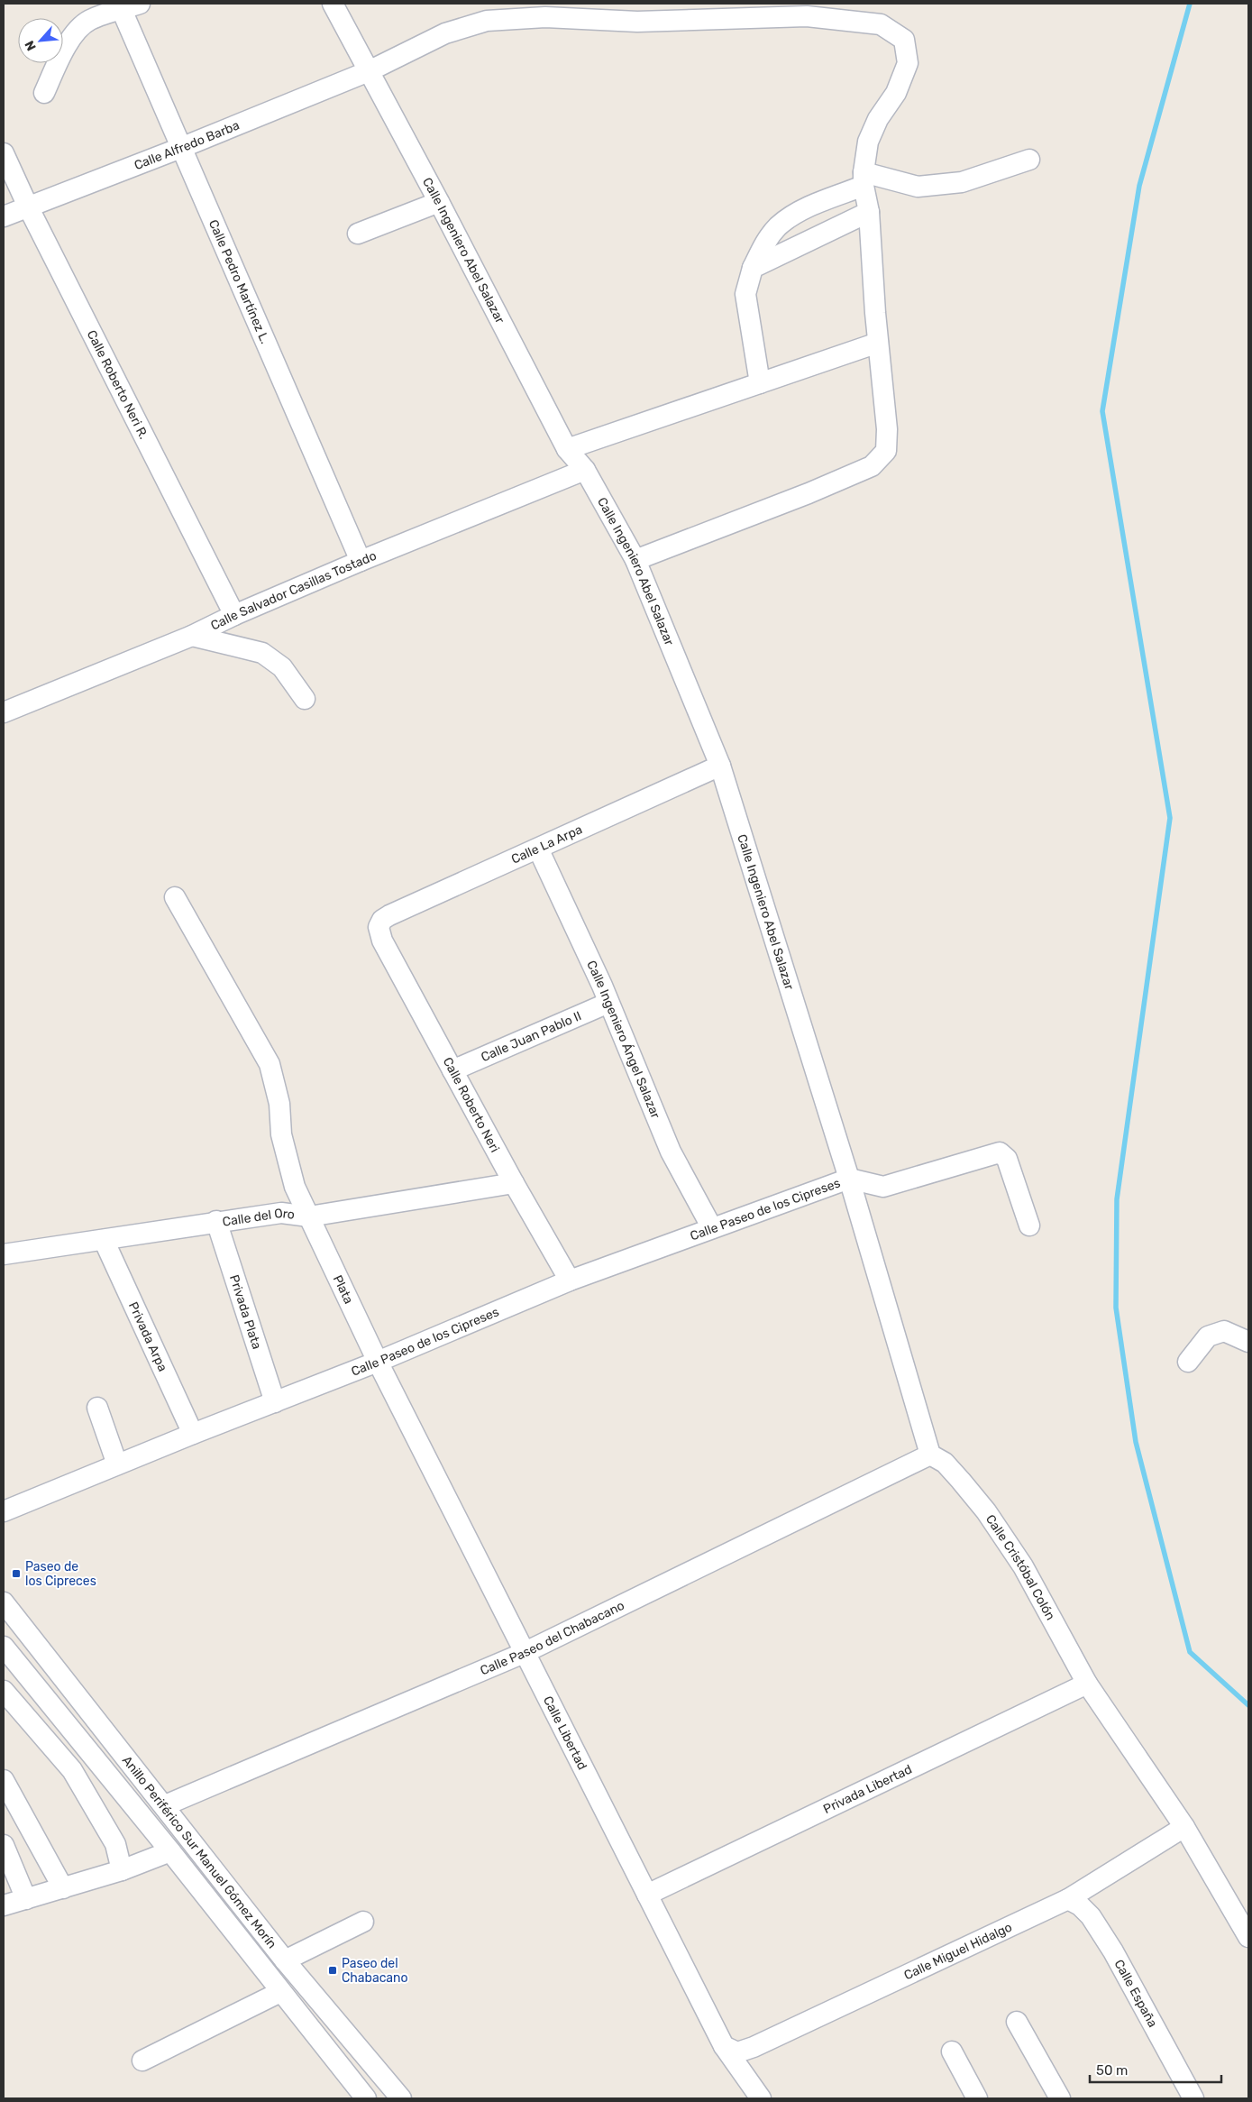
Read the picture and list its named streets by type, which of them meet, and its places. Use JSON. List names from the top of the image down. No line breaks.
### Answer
{"streets":{"street":["Calle Alfredo Barba","Calle Ingeniero Abel Salazar","Calle Pedro Martínez L.","Calle Roberto Neri R.","Calle Salvador Casillas Tostado","Calle La Arpa","Calle Juan Pablo II","Calle Ingeniero Ángel Salazar","Calle Roberto Neri","Calle Paseo de los Cipreses","Calle del Oro","Plata","Privada Plata","Privada Arpa","Calle Cristóbal Colón","Calle Paseo del Chabacano","Calle Libertad","Privada Libertad","Anillo Periférico Sur Manuel Gómez Morín","Calle Miguel Hidalgo","Calle España"]},"crossings":[["Calle Alfredo Barba","Calle Ingeniero Abel Salazar"],["Calle Alfredo Barba","Calle Pedro Martínez L."],["Calle Alfredo Barba","Calle Roberto Neri R."],["Calle Ingeniero Abel Salazar","Calle Salvador Casillas Tostado"],["Calle Ingeniero Abel Salazar","Calle La Arpa"],["Calle Ingeniero Abel Salazar","Calle Paseo de los Cipreses"],["Calle Pedro Martínez L.","Calle Salvador Casillas Tostado"],["Calle Roberto Neri R.","Calle Salvador Casillas Tostado"],["Calle La Arpa","Calle Ingeniero Ángel Salazar"],["Calle La Arpa","Calle Roberto Neri"],["Calle Juan Pablo II","Calle Ingeniero Ángel Salazar"],["Calle Juan Pablo II","Calle Roberto Neri"],["Calle Ingeniero Ángel Salazar","Calle Paseo de los Cipreses"],["Calle Roberto Neri","Calle Paseo de los Cipreses"],["Calle Roberto Neri","Calle del Oro"],["Calle Paseo de los Cipreses","Plata"],["Calle Paseo de los Cipreses","Privada Plata"],["Calle Paseo de los Cipreses","Privada Arpa"],["Calle Paseo de los Cipreses","Calle Libertad"],["Calle del Oro","Plata"],["Calle del Oro","Privada Plata"],["Calle del Oro","Privada Arpa"],["Plata","Calle Libertad"],["Calle Cristóbal Colón","Calle Paseo del Chabacano"],["Calle Cristóbal Colón","Privada Libertad"],["Calle Cristóbal Colón","Calle Miguel Hidalgo"],["Calle Paseo del Chabacano","Calle Libertad"],["Calle Paseo del Chabacano","Anillo Periférico Sur Manuel Gómez Morín"],["Calle Libertad","Privada Libertad"],["Calle Libertad","Calle Miguel Hidalgo"],["Calle Miguel Hidalgo","Calle España"]],"places":{"transit":["Paseo de los Cipreces","Paseo del Chabacano"]},"scale_bar":"50 m","north":"bottom left"}
